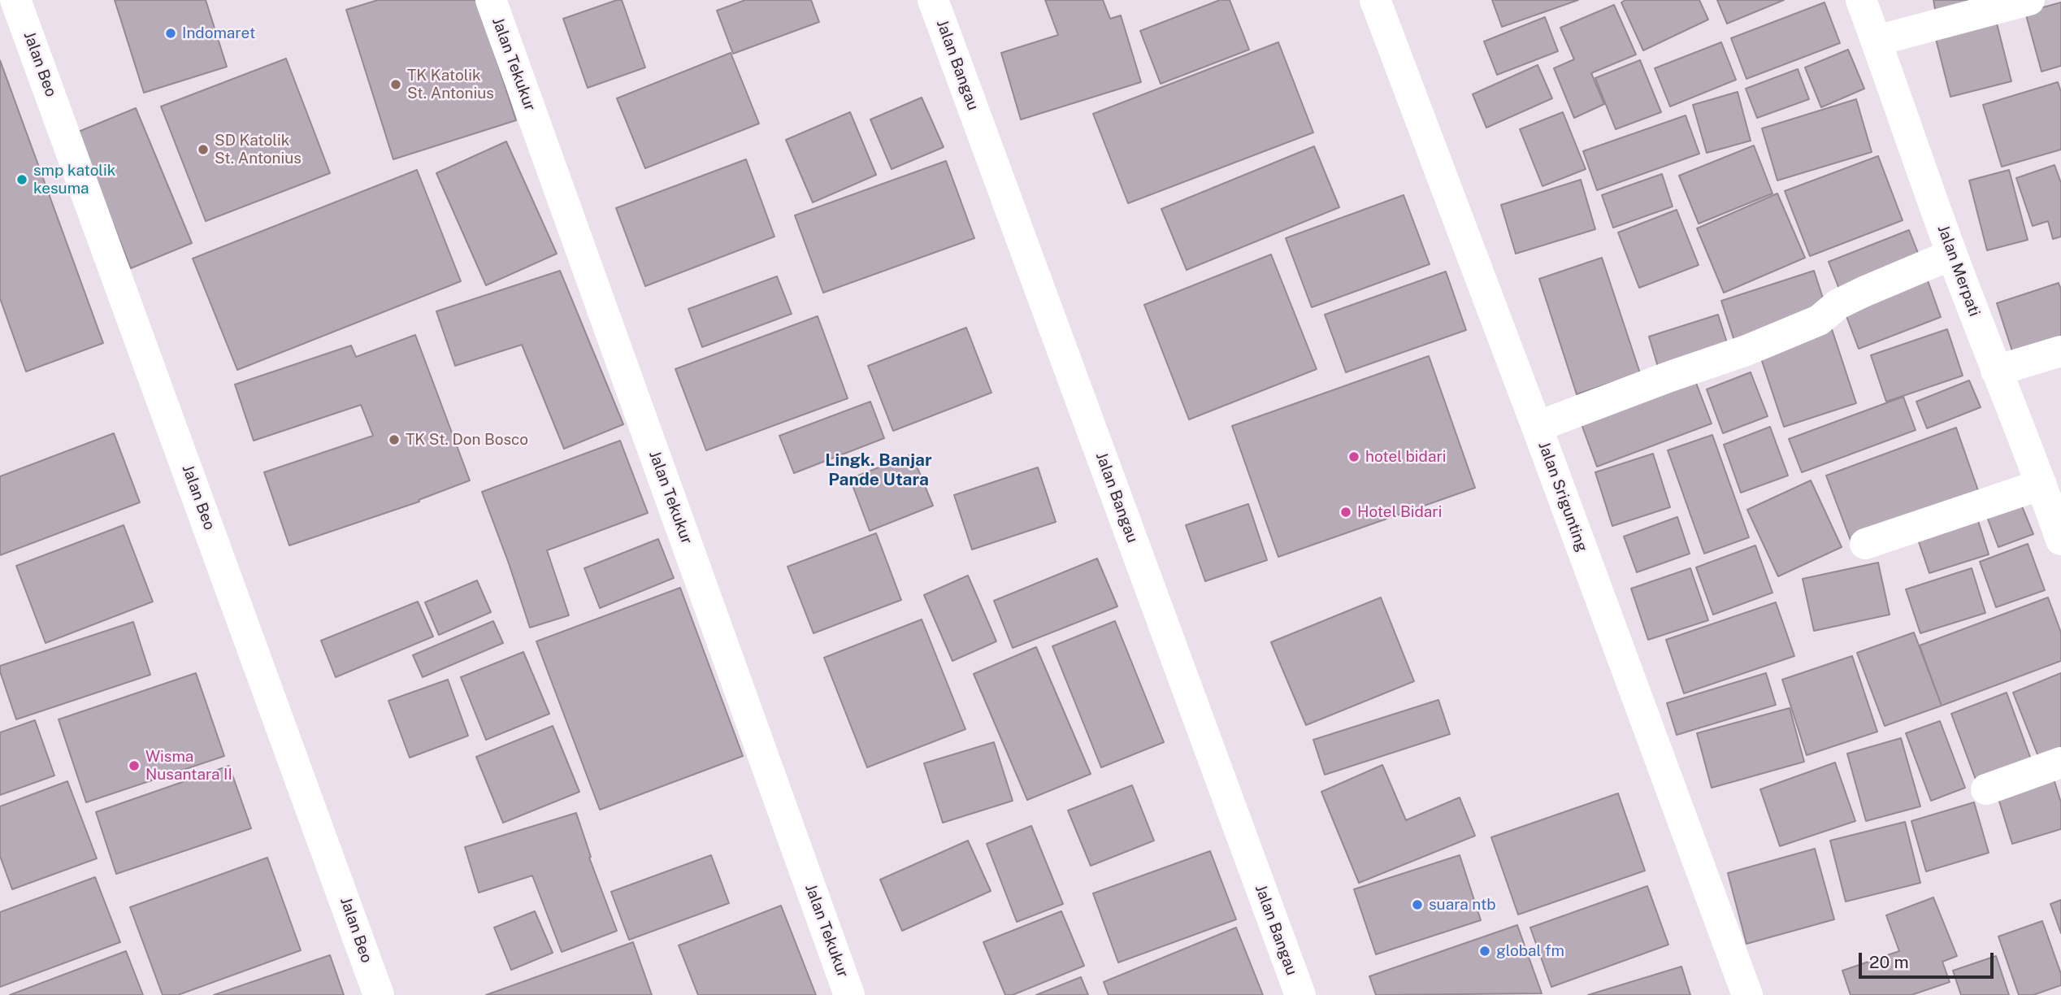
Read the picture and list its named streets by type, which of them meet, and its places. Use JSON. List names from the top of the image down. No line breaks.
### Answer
{"streets":{"street":["Jalan Beo","Jalan Tekukur","Jalan Bangau","Jalan Merpati","Jalan Srigunting"]},"districts":["Lingk. Banjar Pande Utara"],"places":["Indomaret","TK Katolik St. Antonius","SD Katolik St. Antonius","smp katolik kesuma","TK St. Don Bosco","hotel bidari","Hotel Bidari","Wisma Nusantara II","suara ntb","global fm"],"scale_bar":"20 m"}
